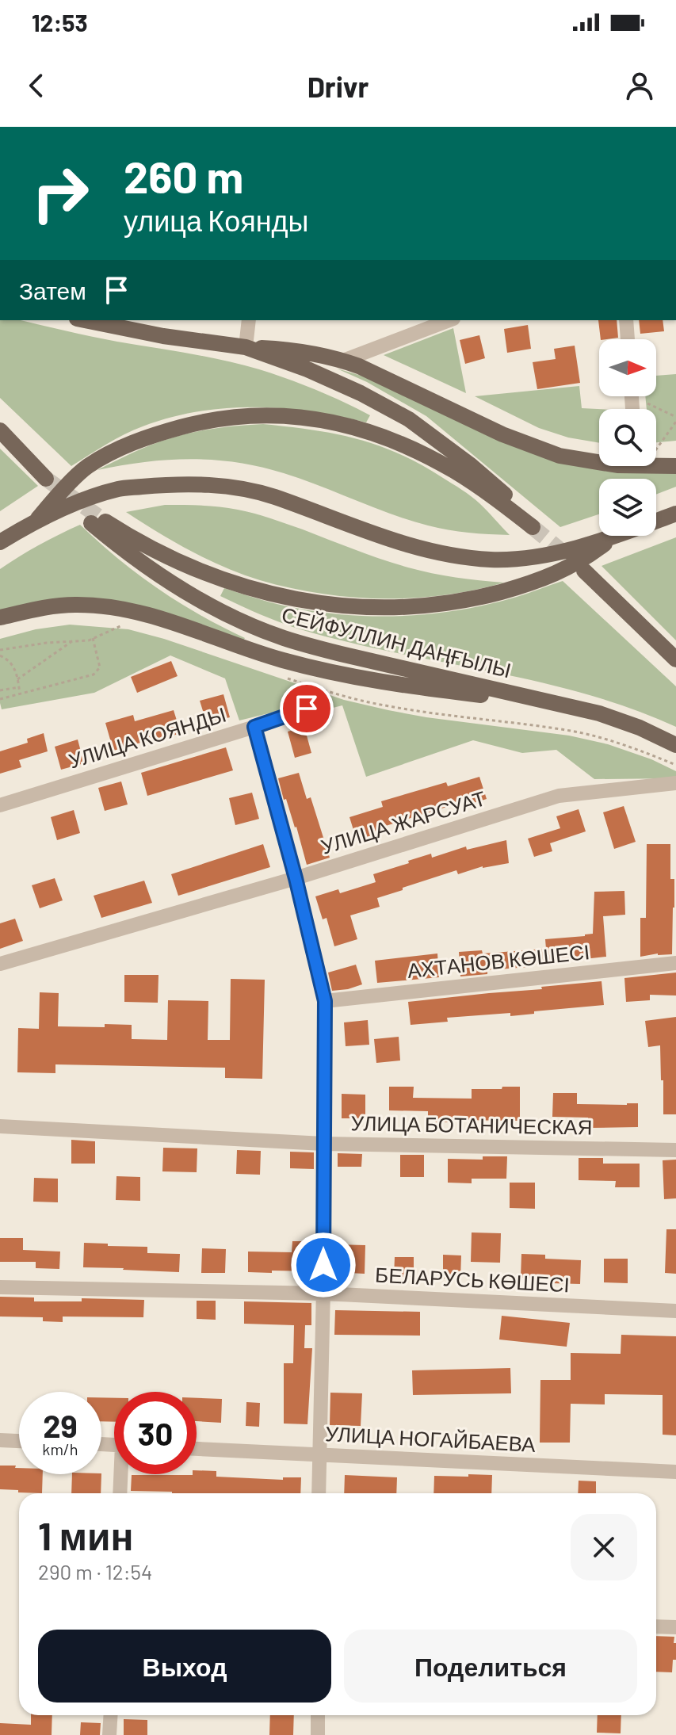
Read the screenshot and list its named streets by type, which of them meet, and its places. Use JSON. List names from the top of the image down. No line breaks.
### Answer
{"streets":{"main road":["СЕЙФУЛЛИН ДАҢҒЫЛЫ"],"street":["УЛИЦА КОЯНДЫ","УЛИЦА ЖАРСУАТ","АХТАНОВ КӨШЕСІ","УЛИЦА БОТАНИЧЕСКАЯ","БЕЛАРУСЬ КӨШЕСІ","УЛИЦА НОГАЙБАЕВА"]},"north":"right","page":{"status":"12:53","header":"Drivr","turn":["260 m","улица Коянды"],"then":"Затем","speed":"29 km/h","limit":"30","heading":["1 мин","290 m · 12:54"],"buttons":["Выход","Поделиться"]}}
